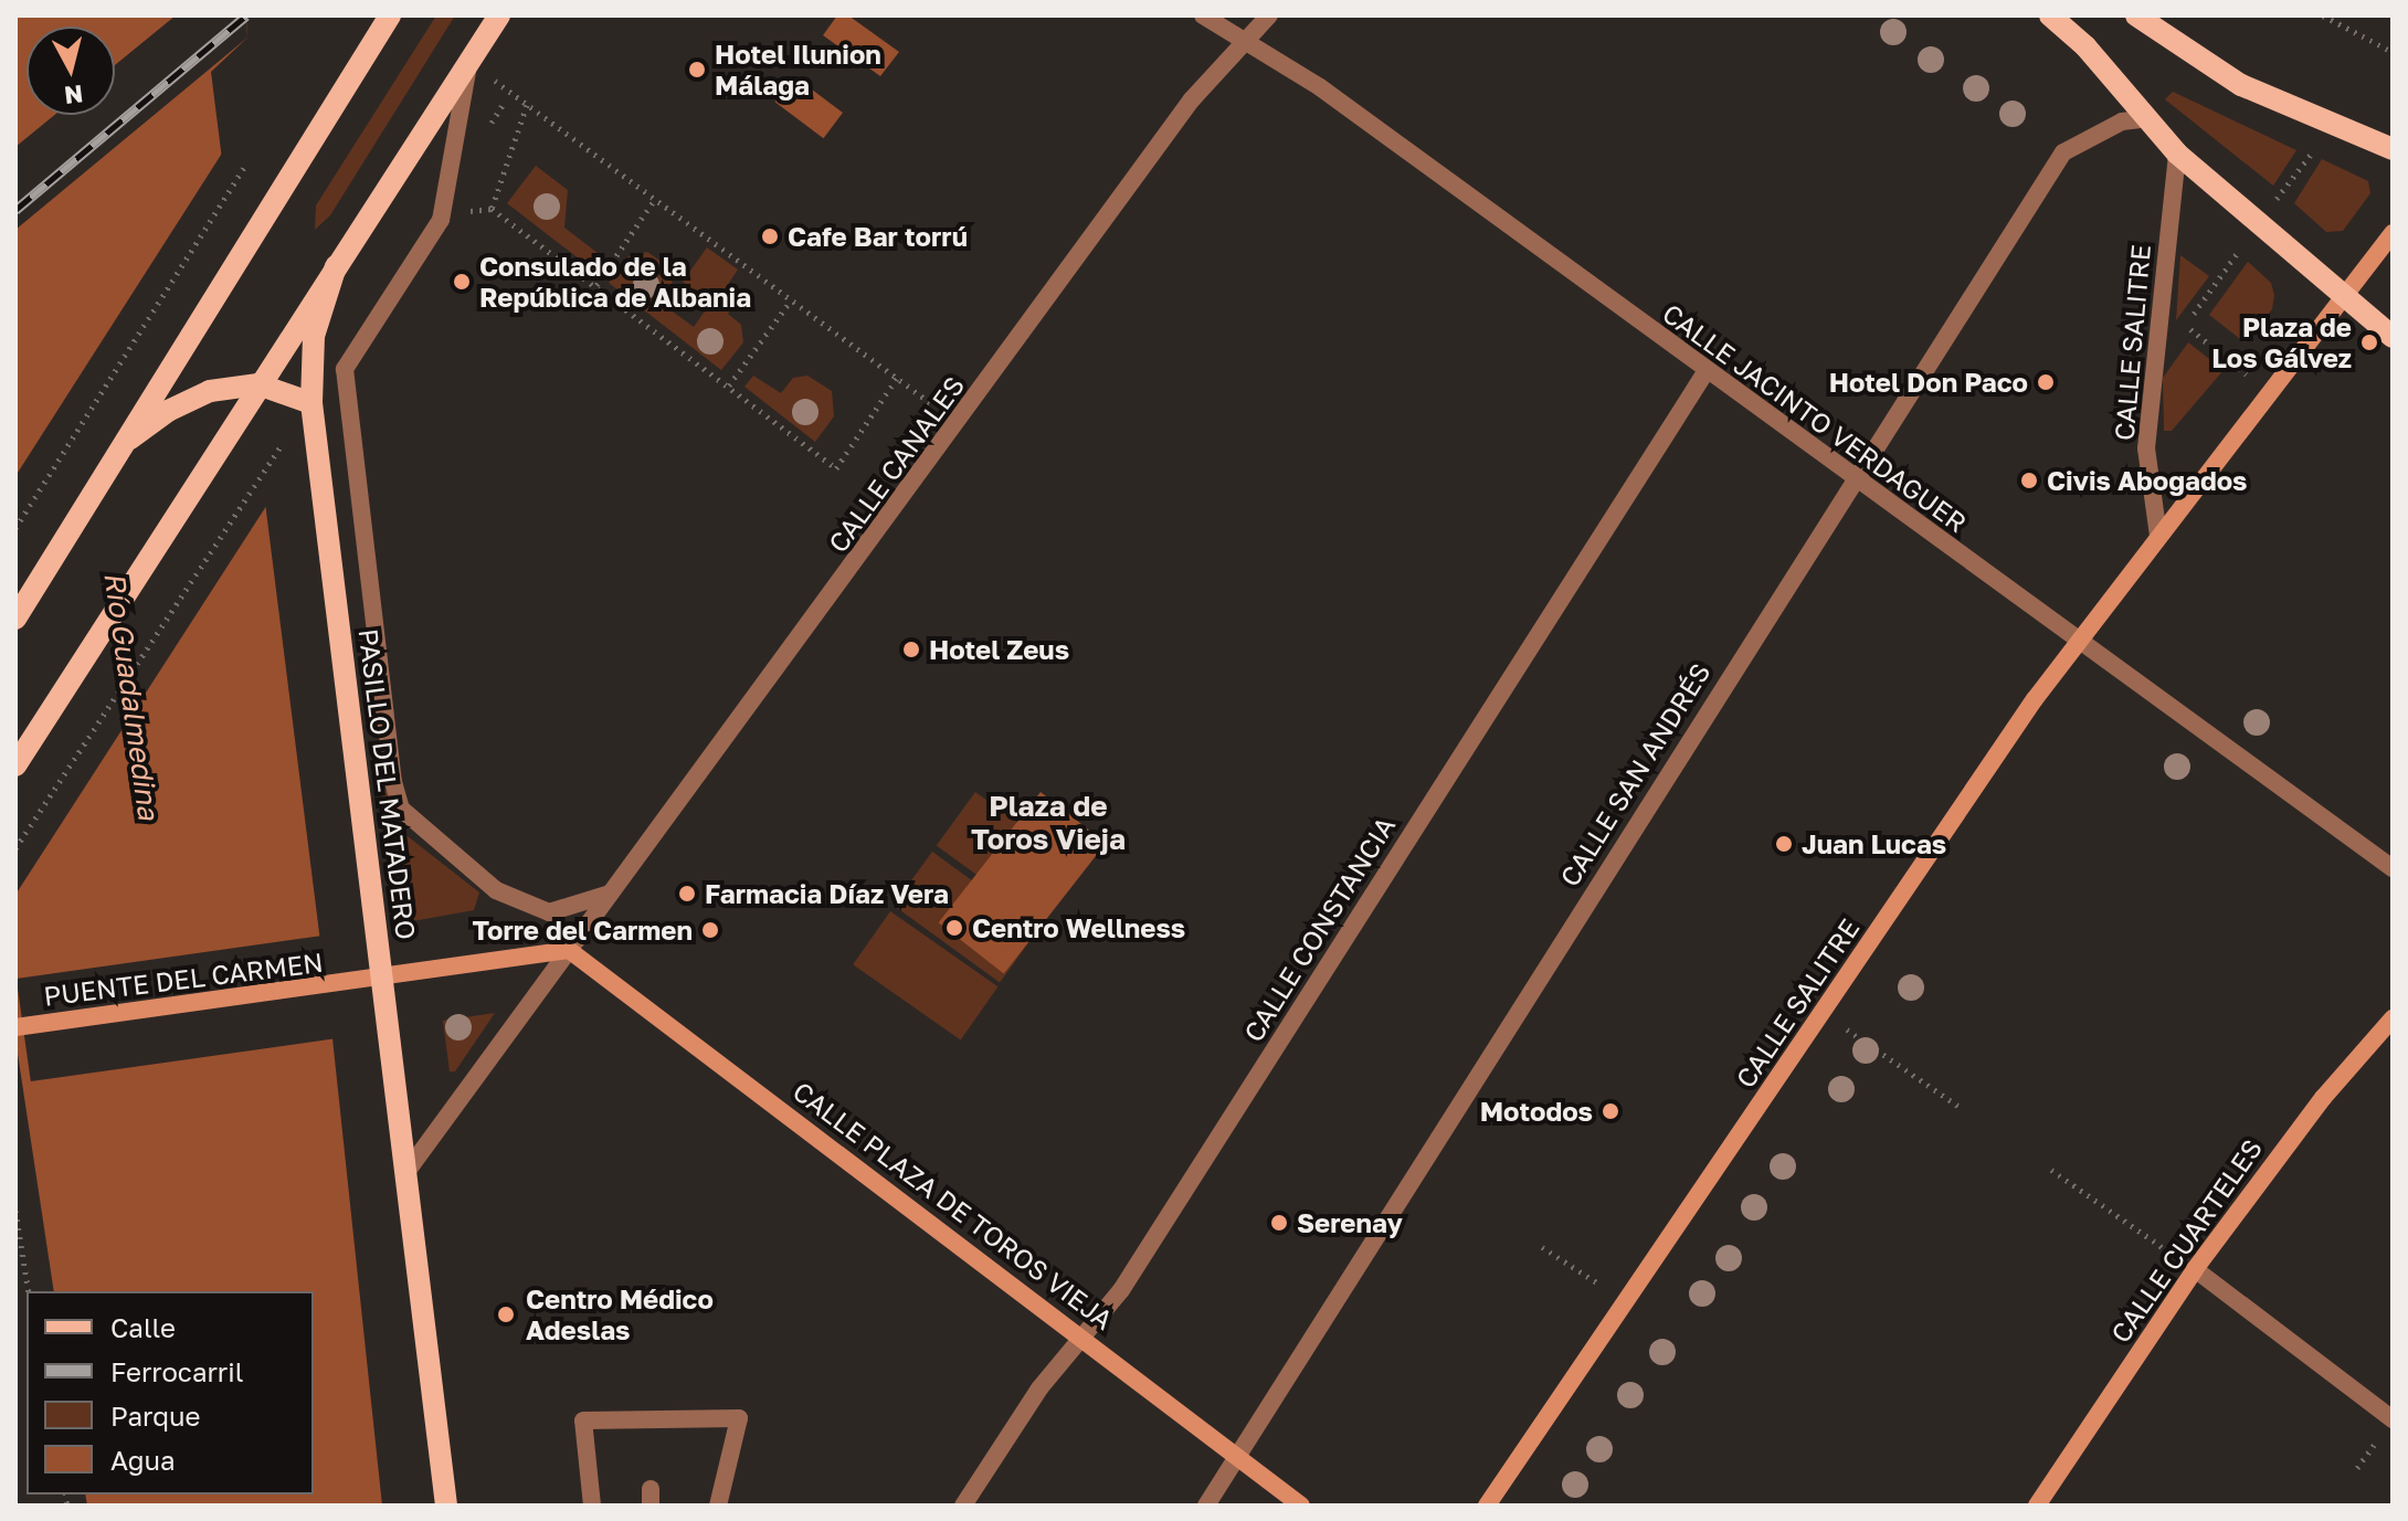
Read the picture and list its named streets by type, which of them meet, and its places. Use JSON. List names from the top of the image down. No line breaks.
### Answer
{"streets":{"main road":["CALLE SALITRE","PASILLO DEL MATADERO","PUENTE DEL CARMEN","CALLE PLAZA DE TOROS VIEJA","CALLE CUARTELES"],"street":["CALLE JACINTO VERDAGUER","CALLE CANALES","CALLE SAN ANDRÉS","CALLE CONSTANCIA"]},"crossings":[["CALLE SALITRE","CALLE JACINTO VERDAGUER"],["CALLE JACINTO VERDAGUER","CALLE CANALES"],["CALLE JACINTO VERDAGUER","CALLE SAN ANDRÉS"],["CALLE JACINTO VERDAGUER","CALLE CONSTANCIA"],["CALLE CANALES","PASILLO DEL MATADERO"],["CALLE CANALES","PUENTE DEL CARMEN"],["CALLE CANALES","CALLE PLAZA DE TOROS VIEJA"],["CALLE SAN ANDRÉS","CALLE PLAZA DE TOROS VIEJA"],["PASILLO DEL MATADERO","PUENTE DEL CARMEN"],["CALLE CONSTANCIA","CALLE PLAZA DE TOROS VIEJA"],["PUENTE DEL CARMEN","CALLE PLAZA DE TOROS VIEJA"]],"districts":["Plaza de Toros Vieja"],"water":["Río Guadalmedina"],"places":["Hotel Ilunion Málaga","Cafe Bar torrú","Consulado de la República de Albania","Plaza de Los Gálvez","Hotel Don Paco","Civis Abogados","Hotel Zeus","Juan Lucas","Farmacia Díaz Vera","Centro Wellness","Torre del Carmen","Motodos","Serenay","Centro Médico Adeslas"],"legend":["Calle","Ferrocarril","Parque","Agua"],"north":"bottom"}
